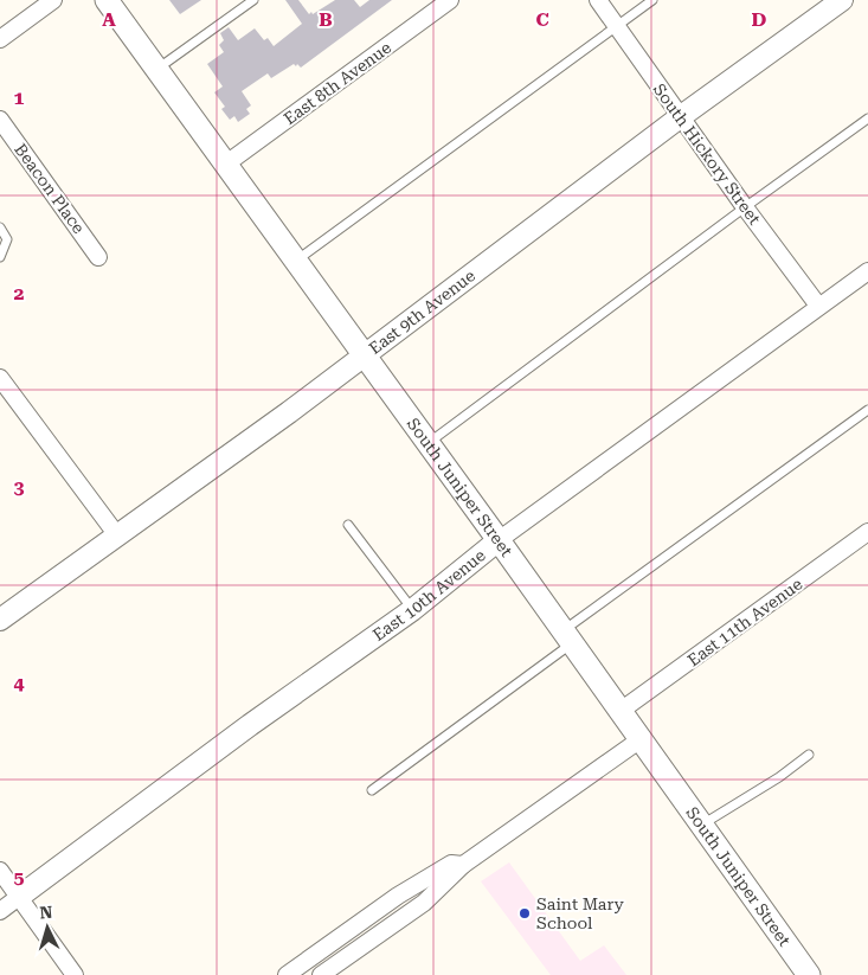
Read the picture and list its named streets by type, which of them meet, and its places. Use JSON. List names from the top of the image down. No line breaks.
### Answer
{"streets":{"main road":["South Juniper Street"],"street":["East 8th Avenue","South Hickory Street","Beacon Place","East 9th Avenue","East 10th Avenue","East 11th Avenue"]},"crossings":[["East 8th Avenue","South Juniper Street"],["South Hickory Street","East 9th Avenue"],["South Hickory Street","East 10th Avenue"],["East 9th Avenue","South Juniper Street"],["South Juniper Street","East 10th Avenue"],["South Juniper Street","East 11th Avenue"]],"places":["Saint Mary School"],"north":"top","grid":{"columns":["A","B","C","D"],"rows":["1","2","3","4","5"]}}
